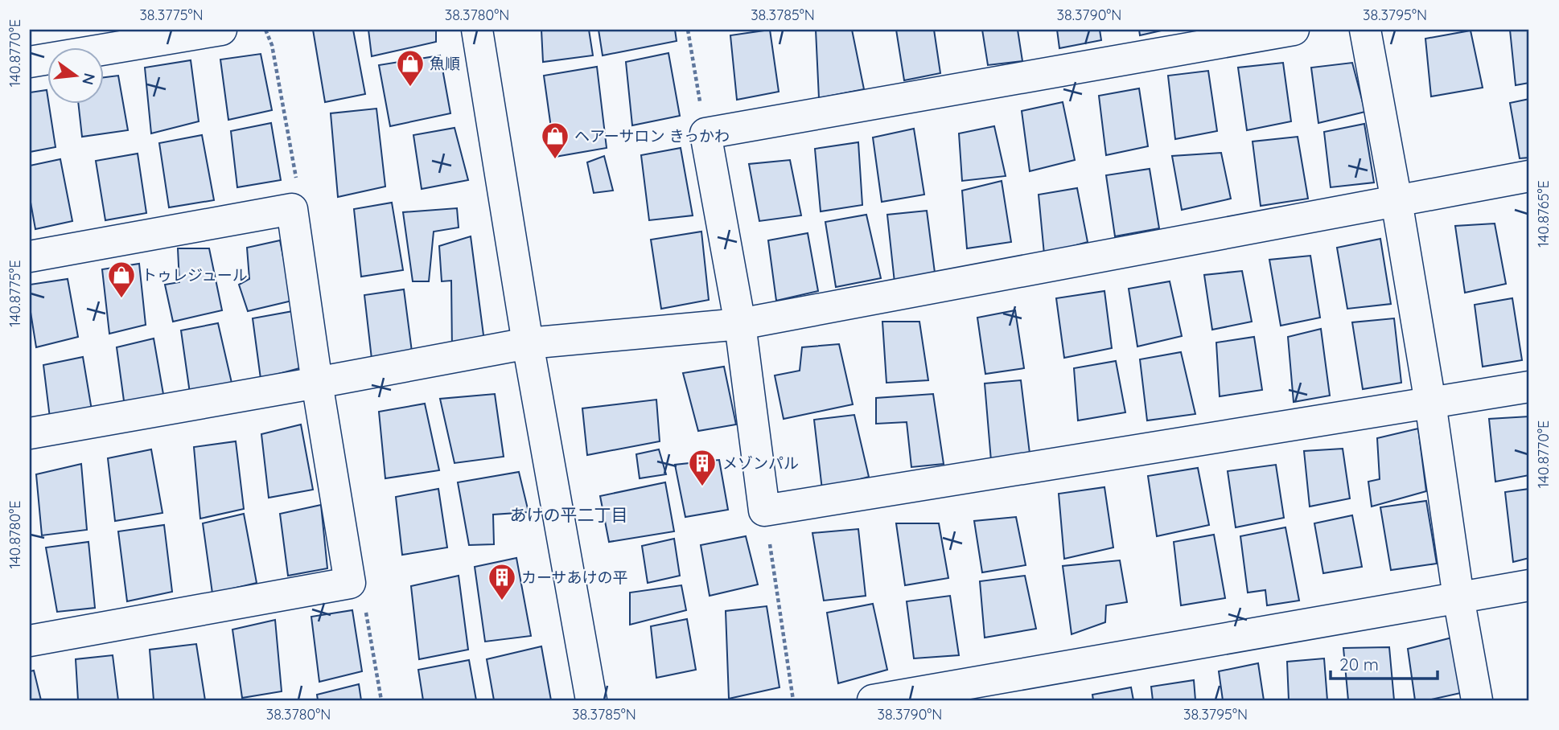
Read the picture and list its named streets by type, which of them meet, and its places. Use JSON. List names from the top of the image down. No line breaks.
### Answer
{"districts":["あけの平二丁目"],"places":{"shop":["魚順","ヘアーサロン きっかわ","トゥレジュール"],"building":["メゾンパル","カーサあけの平"]},"scale_bar":"20 m","north":"right","coordinates":["38.3775°N","38.3780°N","38.3785°N","38.3790°N","38.3795°N","140.8770°E","140.8765°E","140.8775°E","140.8780°E"]}
